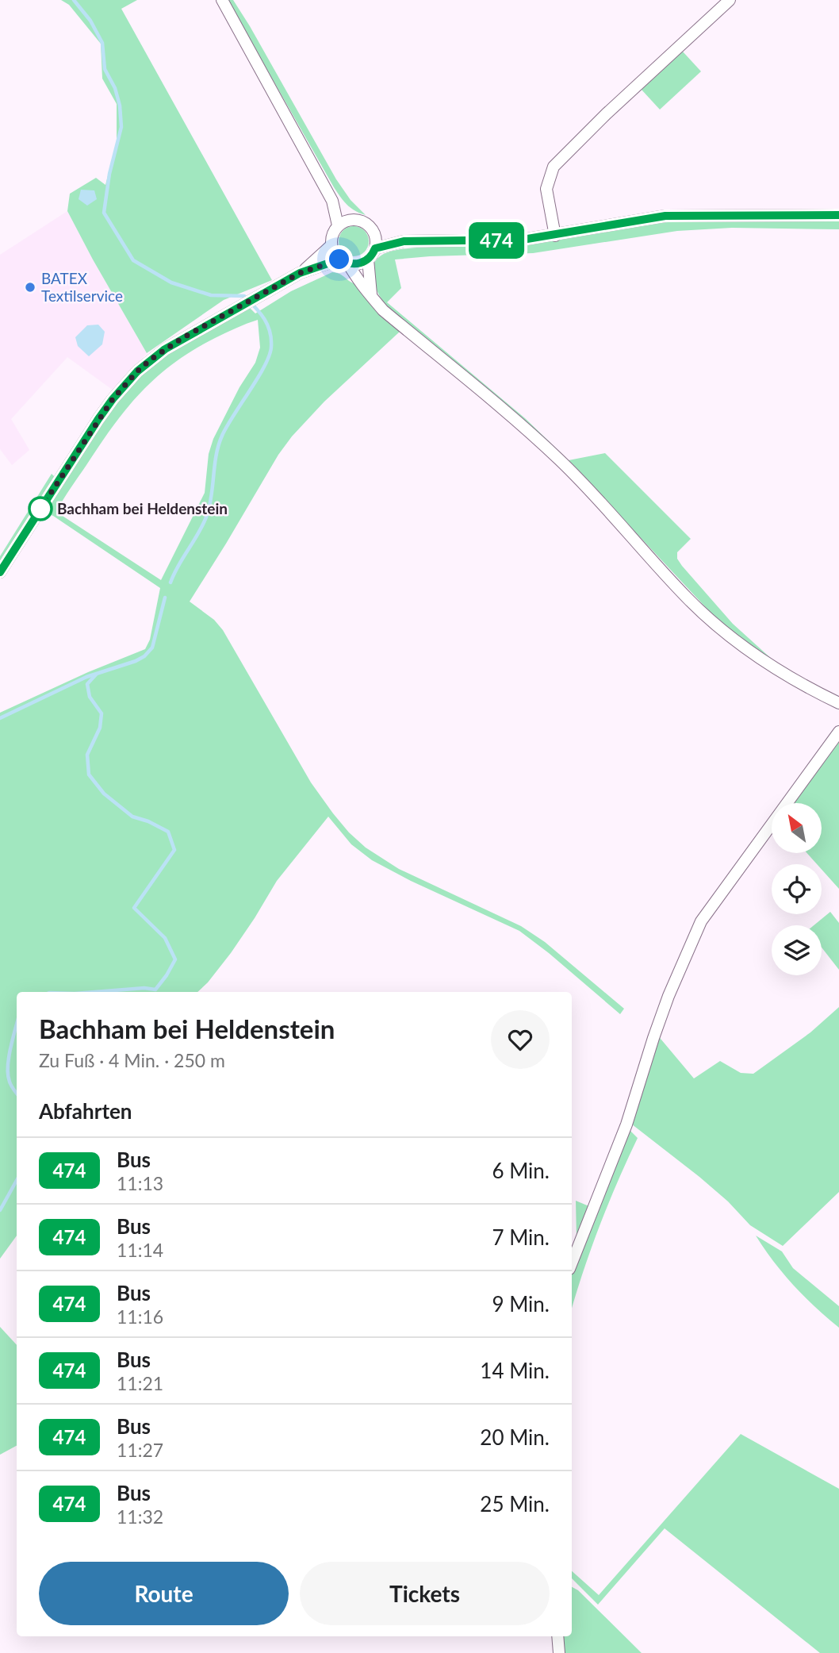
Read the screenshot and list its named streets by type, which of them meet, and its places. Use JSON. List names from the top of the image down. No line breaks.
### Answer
{"places":["BATEX Textilservice","Bachham bei Heldenstein"],"lines":["bus line 474"],"north":"top left","page":{"on_map":"474","heading":[["Bachham bei Heldenstein","Zu Fuß · 4 Min. · 250 m"],"Abfahrten"],"list":[{"mark":"474","name":"Bus","note":"11:13","value":"6 Min."},{"mark":"474","name":"Bus","note":"11:14","value":"7 Min."},{"mark":"474","name":"Bus","note":"11:16","value":"9 Min."},{"mark":"474","name":"Bus","note":"11:21","value":"14 Min."},{"mark":"474","name":"Bus","note":"11:27","value":"20 Min."},{"mark":"474","name":"Bus","note":"11:32","value":"25 Min."}],"buttons":["Route","Tickets"]}}
